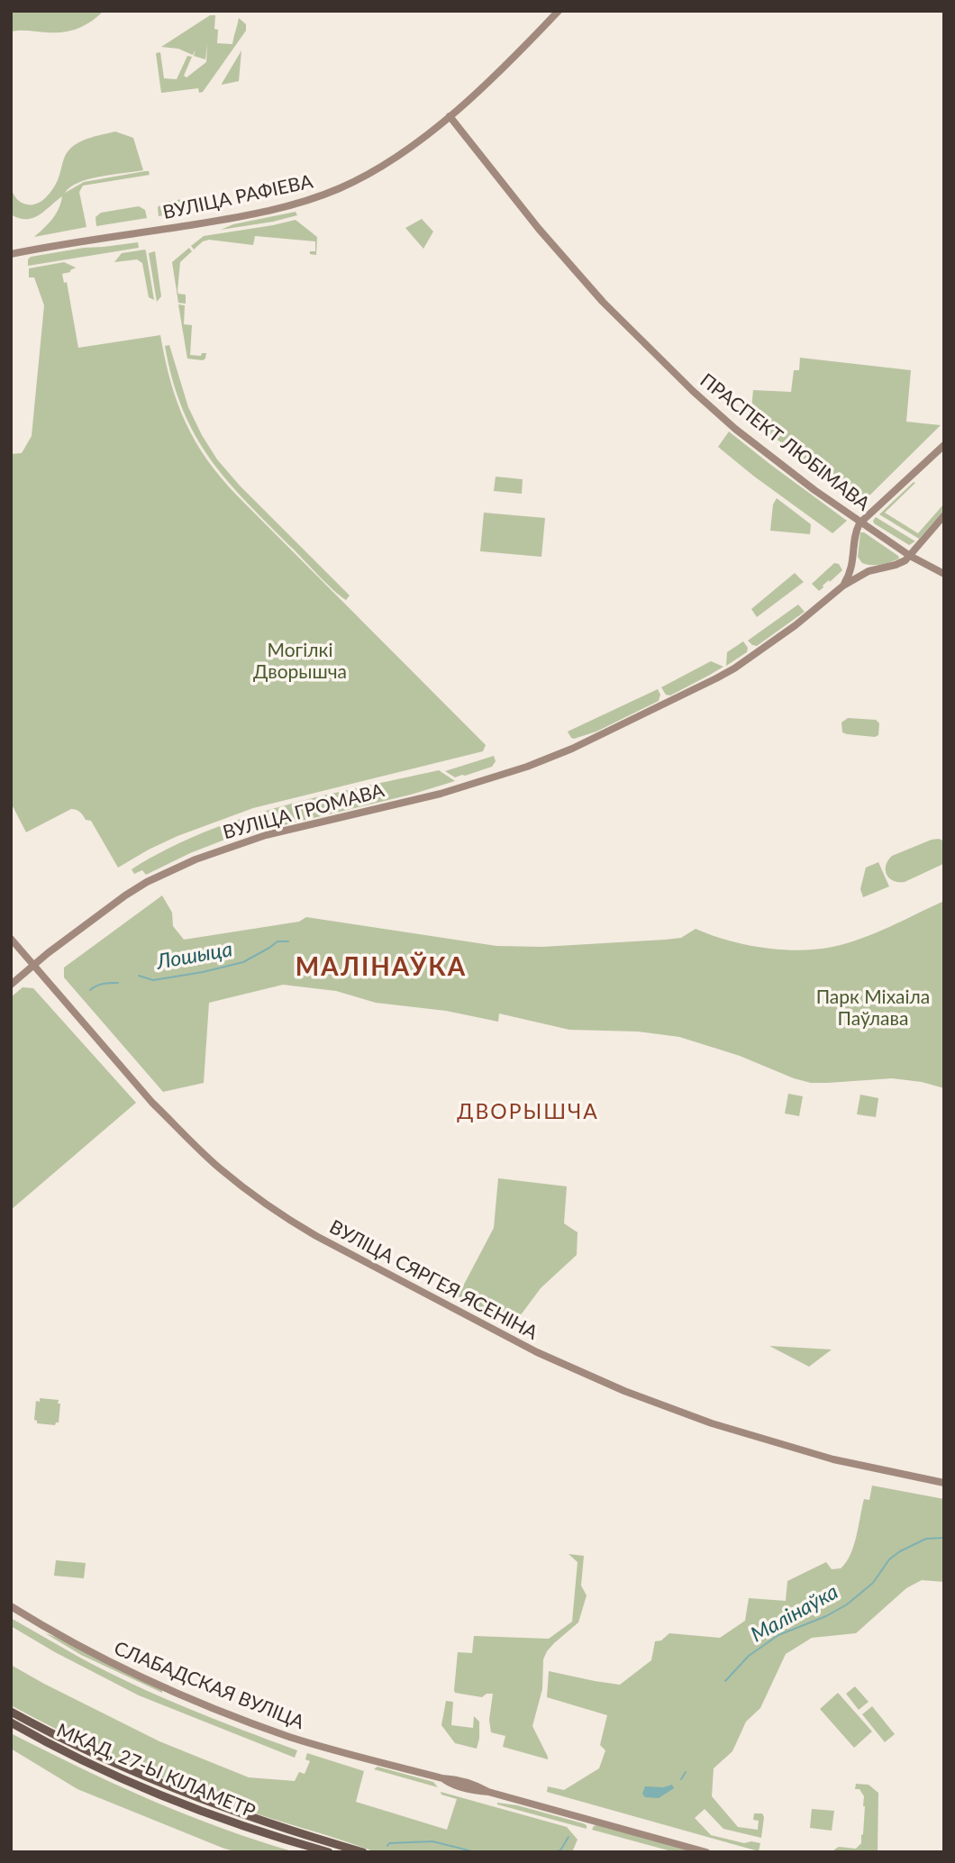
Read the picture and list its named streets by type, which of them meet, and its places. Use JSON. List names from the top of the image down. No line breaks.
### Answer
{"streets":{"highway":["МКАД, 27-Ы КІЛАМЕТР"],"main road":["ВУЛІЦА РАФІЕВА","ПРАСПЕКТ ЛЮБІМАВА","ВУЛІЦА ГРОМАВА","ВУЛІЦА СЯРГЕЯ ЯСЕНІНА","СЛАБАДСКАЯ ВУЛІЦА"]},"crossings":[["ВУЛІЦА РАФІЕВА","ПРАСПЕКТ ЛЮБІМАВА"],["ПРАСПЕКТ ЛЮБІМАВА","ВУЛІЦА ГРОМАВА"],["ВУЛІЦА ГРОМАВА","ВУЛІЦА СЯРГЕЯ ЯСЕНІНА"]],"districts":["МАЛІНАЎКА","ДВОРЫШЧА"],"water":["Лошыца","Малінаўка"],"parks":["Могілкі Дворышча","Парк Міхаіла Паўлава"]}
